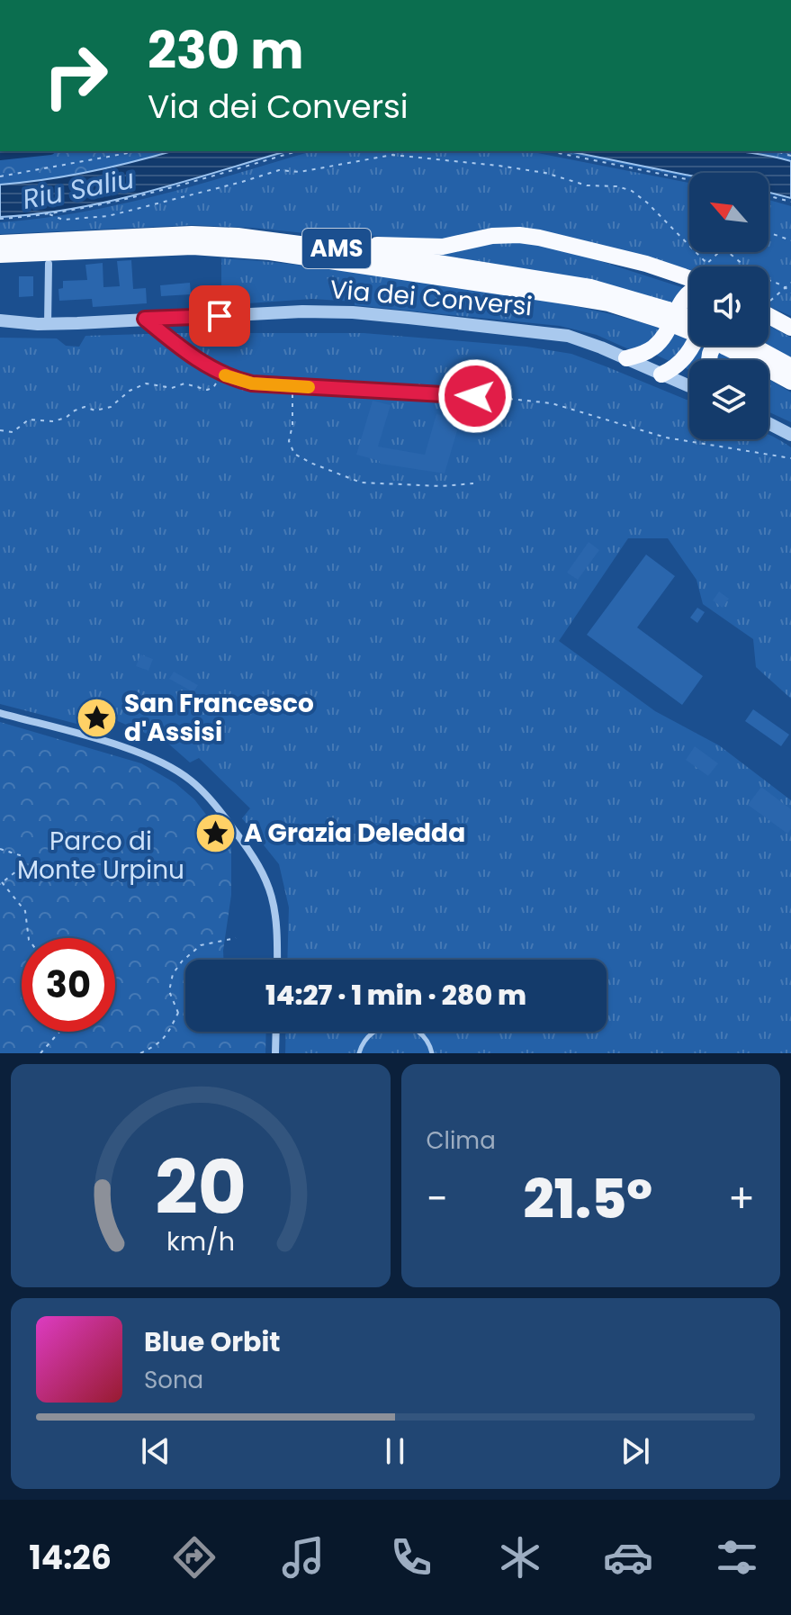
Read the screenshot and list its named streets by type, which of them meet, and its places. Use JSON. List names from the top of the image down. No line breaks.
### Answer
{"streets":{"highway":["AMS"],"street":["Via dei Conversi"]},"water":["Riu Saliu"],"parks":["Parco di Monte Urpinu"],"places":{"place":["San Francesco d'Assisi","A Grazia Deledda"]},"north":"top left","page":{"turn":["230 m","Via dei Conversi"],"limit":"30","trip":"14:27 · 1 min · 280 m","tile":"Clima","heat":["−","21.5°","+"],"song":["Blue Orbit","Sona"],"tabs":"14:26","gauge":["20","km/h"]}}
